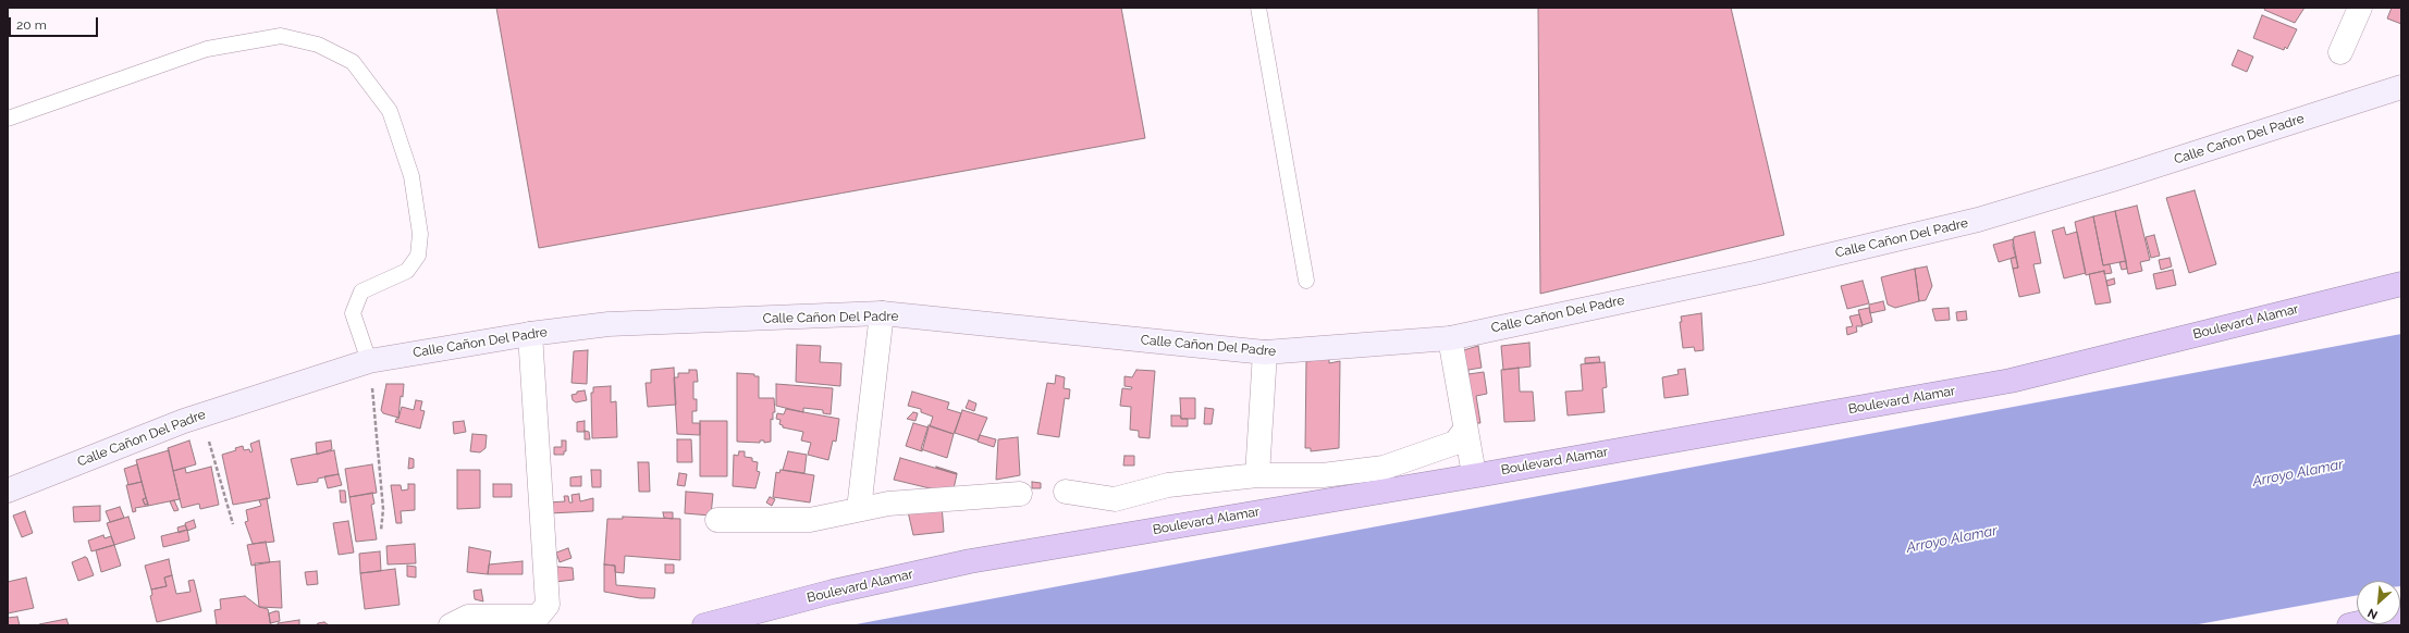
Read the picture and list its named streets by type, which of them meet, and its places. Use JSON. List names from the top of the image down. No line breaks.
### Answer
{"streets":{"highway":["Boulevard Alamar"],"street":["Calle Cañon Del Padre"]},"water":["Arroyo Alamar"],"scale_bar":"20 m","north":"bottom left"}
